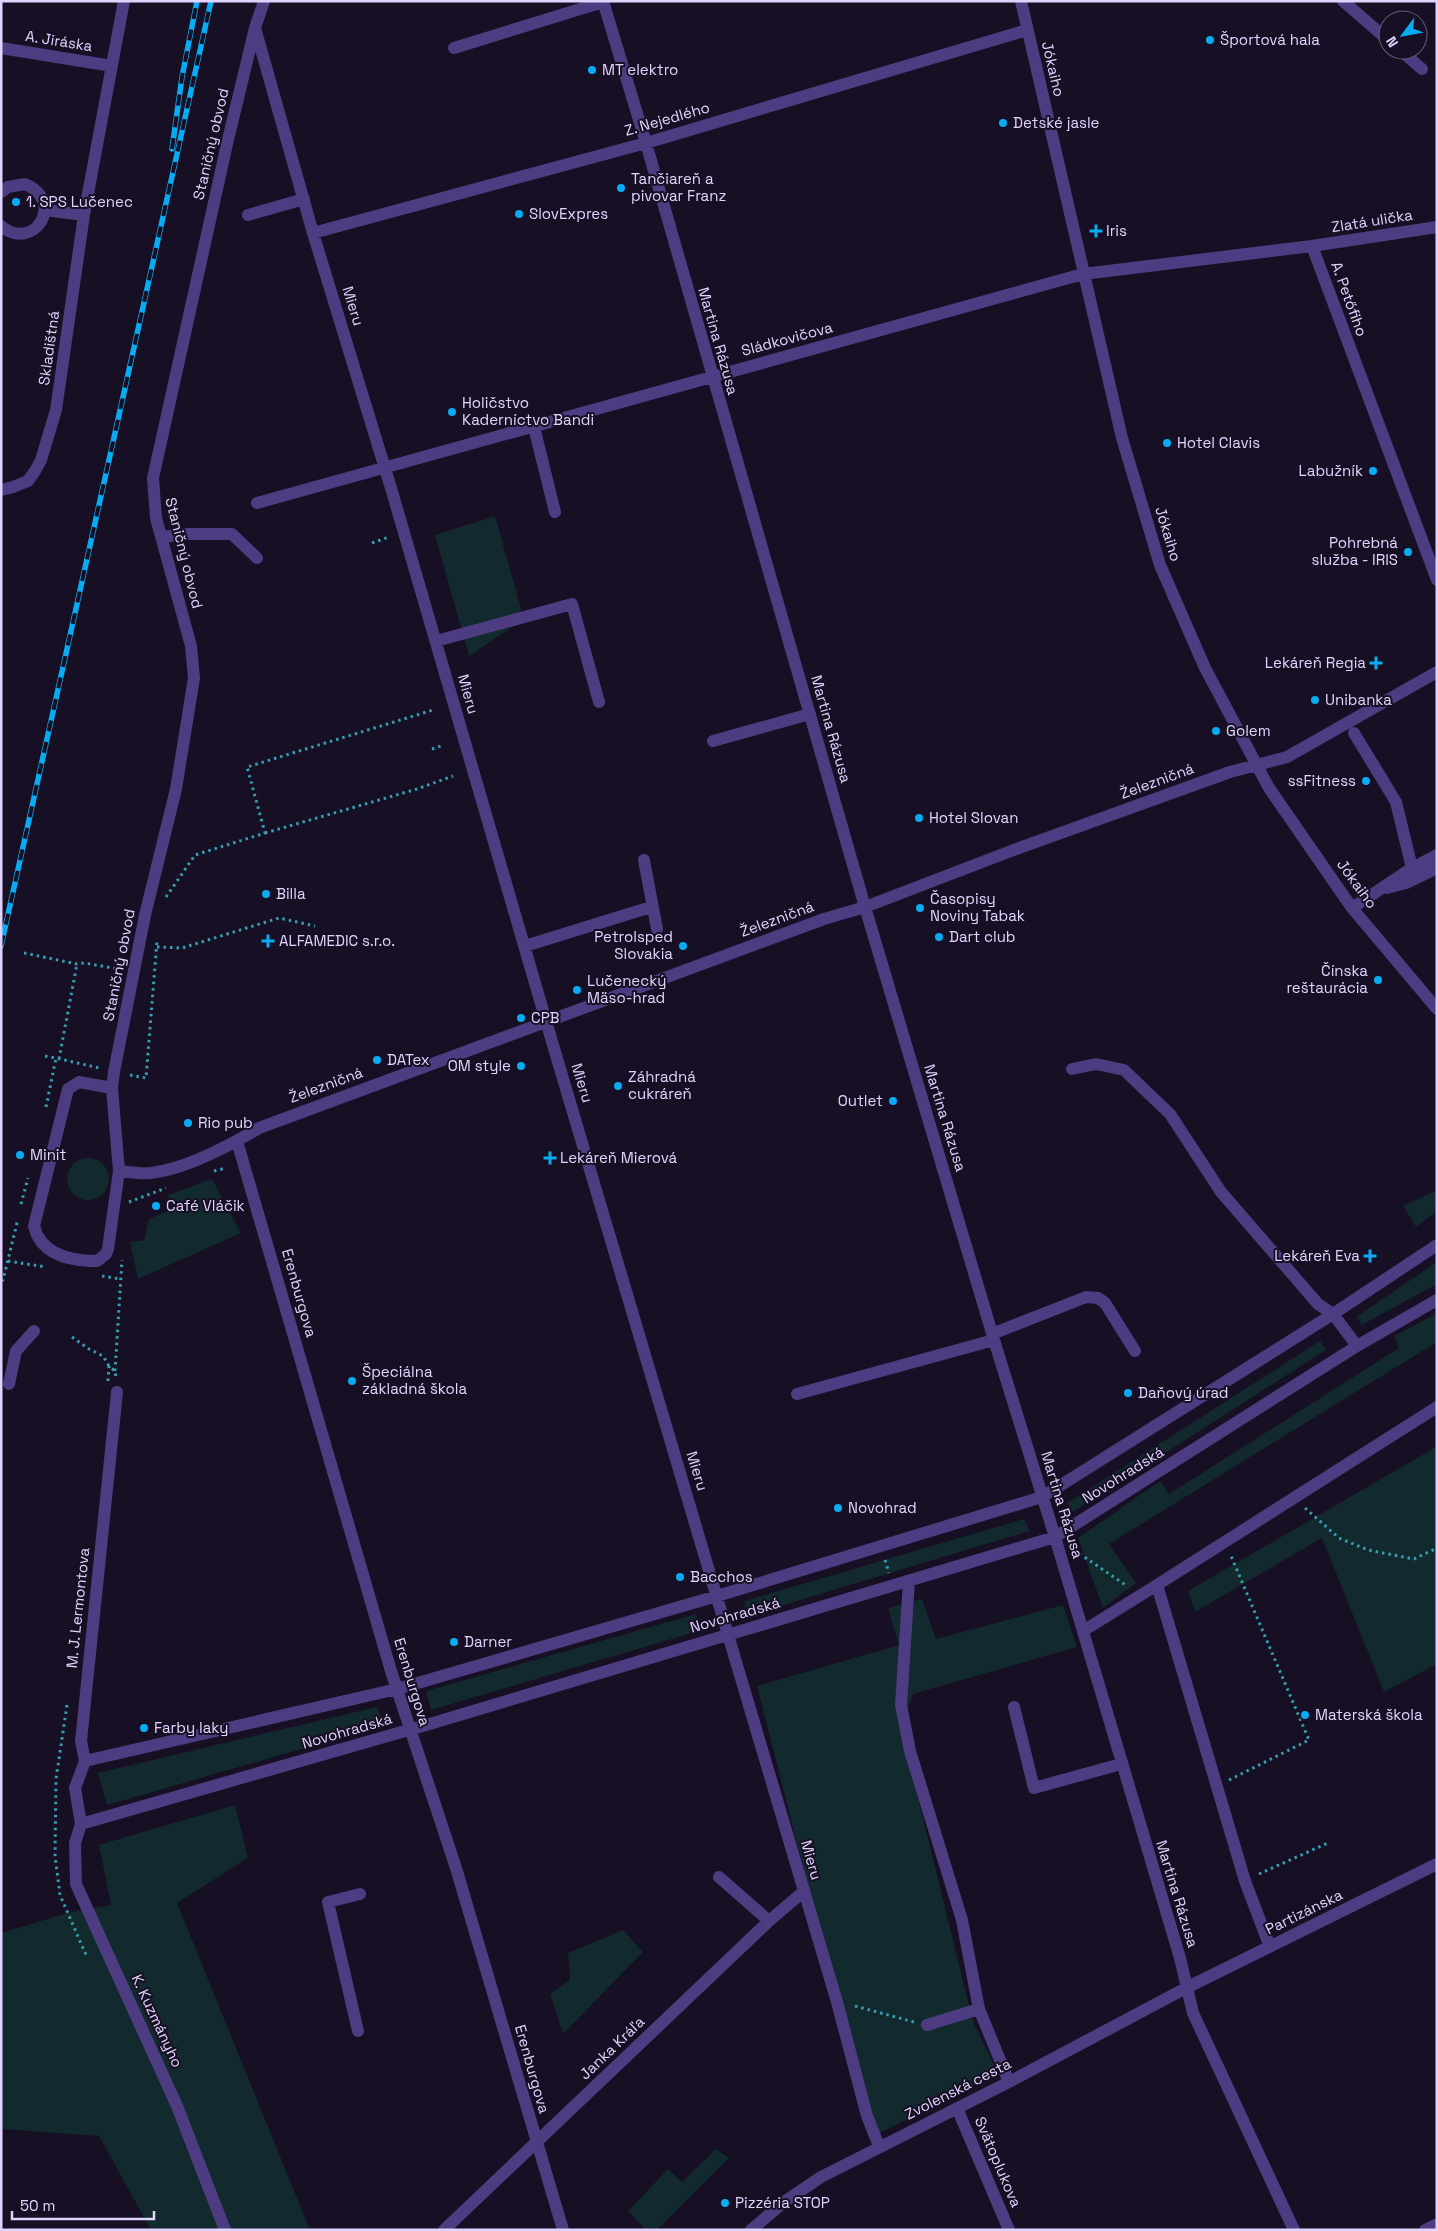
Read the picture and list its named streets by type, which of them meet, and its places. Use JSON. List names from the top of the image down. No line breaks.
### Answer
{"streets":{"street":["A. Jiráska","Jókaiho","Z. Nejedlého","Staničný obvod","Zlatá ulička","A. Petőfiho","Mieru","Sládkovičova","Martina Rázusa","Skladištná","Železničná","Erenburgova","Novohradská","M. J. Lermontova","Partizánska","K. Kuzmányho","Janka Kráľa","Zvolenská cesta","Svätoplukova"]},"crossings":[["A. Jiráska","Skladištná"],["Jókaiho","Z. Nejedlého"],["Jókaiho","Sládkovičova"],["Jókaiho","Železničná"],["Z. Nejedlého","Mieru"],["Z. Nejedlého","Martina Rázusa"],["Staničný obvod","Mieru"],["Staničný obvod","Železničná"],["Zlatá ulička","A. Petőfiho"],["Mieru","Sládkovičova"],["Mieru","Železničná"],["Mieru","Novohradská"],["Mieru","Janka Kráľa"],["Mieru","Zvolenská cesta"],["Sládkovičova","Martina Rázusa"],["Martina Rázusa","Železničná"],["Martina Rázusa","Novohradská"],["Martina Rázusa","Partizánska"],["Martina Rázusa","Zvolenská cesta"],["Železničná","Erenburgova"],["Erenburgova","Novohradská"],["Erenburgova","Janka Kráľa"],["Novohradská","M. J. Lermontova"],["Novohradská","K. Kuzmányho"],["M. J. Lermontova","K. Kuzmányho"],["Partizánska","Zvolenská cesta"],["Zvolenská cesta","Svätoplukova"]],"places":{"other":["Športová hala","MT elektro","Detské jasle","Tančiareň a pivovar Franz","1. SPS Lučenec","SlovExpres","Holičstvo Kaderníctvo Bandi","Hotel Clavis","Labužník","Pohrebná služba - IRIS","Unibanka","Golem","ssFitness","Hotel Slovan","Billa","Časopisy Noviny Tabak","Dart club","Petrolsped Slovakia","Čínska reštaurácia","Lučenecký Mäso-hrad","CPB","DATex","OM style","Záhradná cukráreň","Outlet","Rio pub","Minit","Café Vláčik","Špeciálna základná škola","Daňový úrad","Novohrad","Bacchos","Darner","Materská škola","Farby laky","Pizzéria STOP"],"health":["Iris","Lekáreň Regia","ALFAMEDIC s.r.o.","Lekáreň Mierová","Lekáreň Eva"]},"scale_bar":"50 m","north":"bottom left"}
